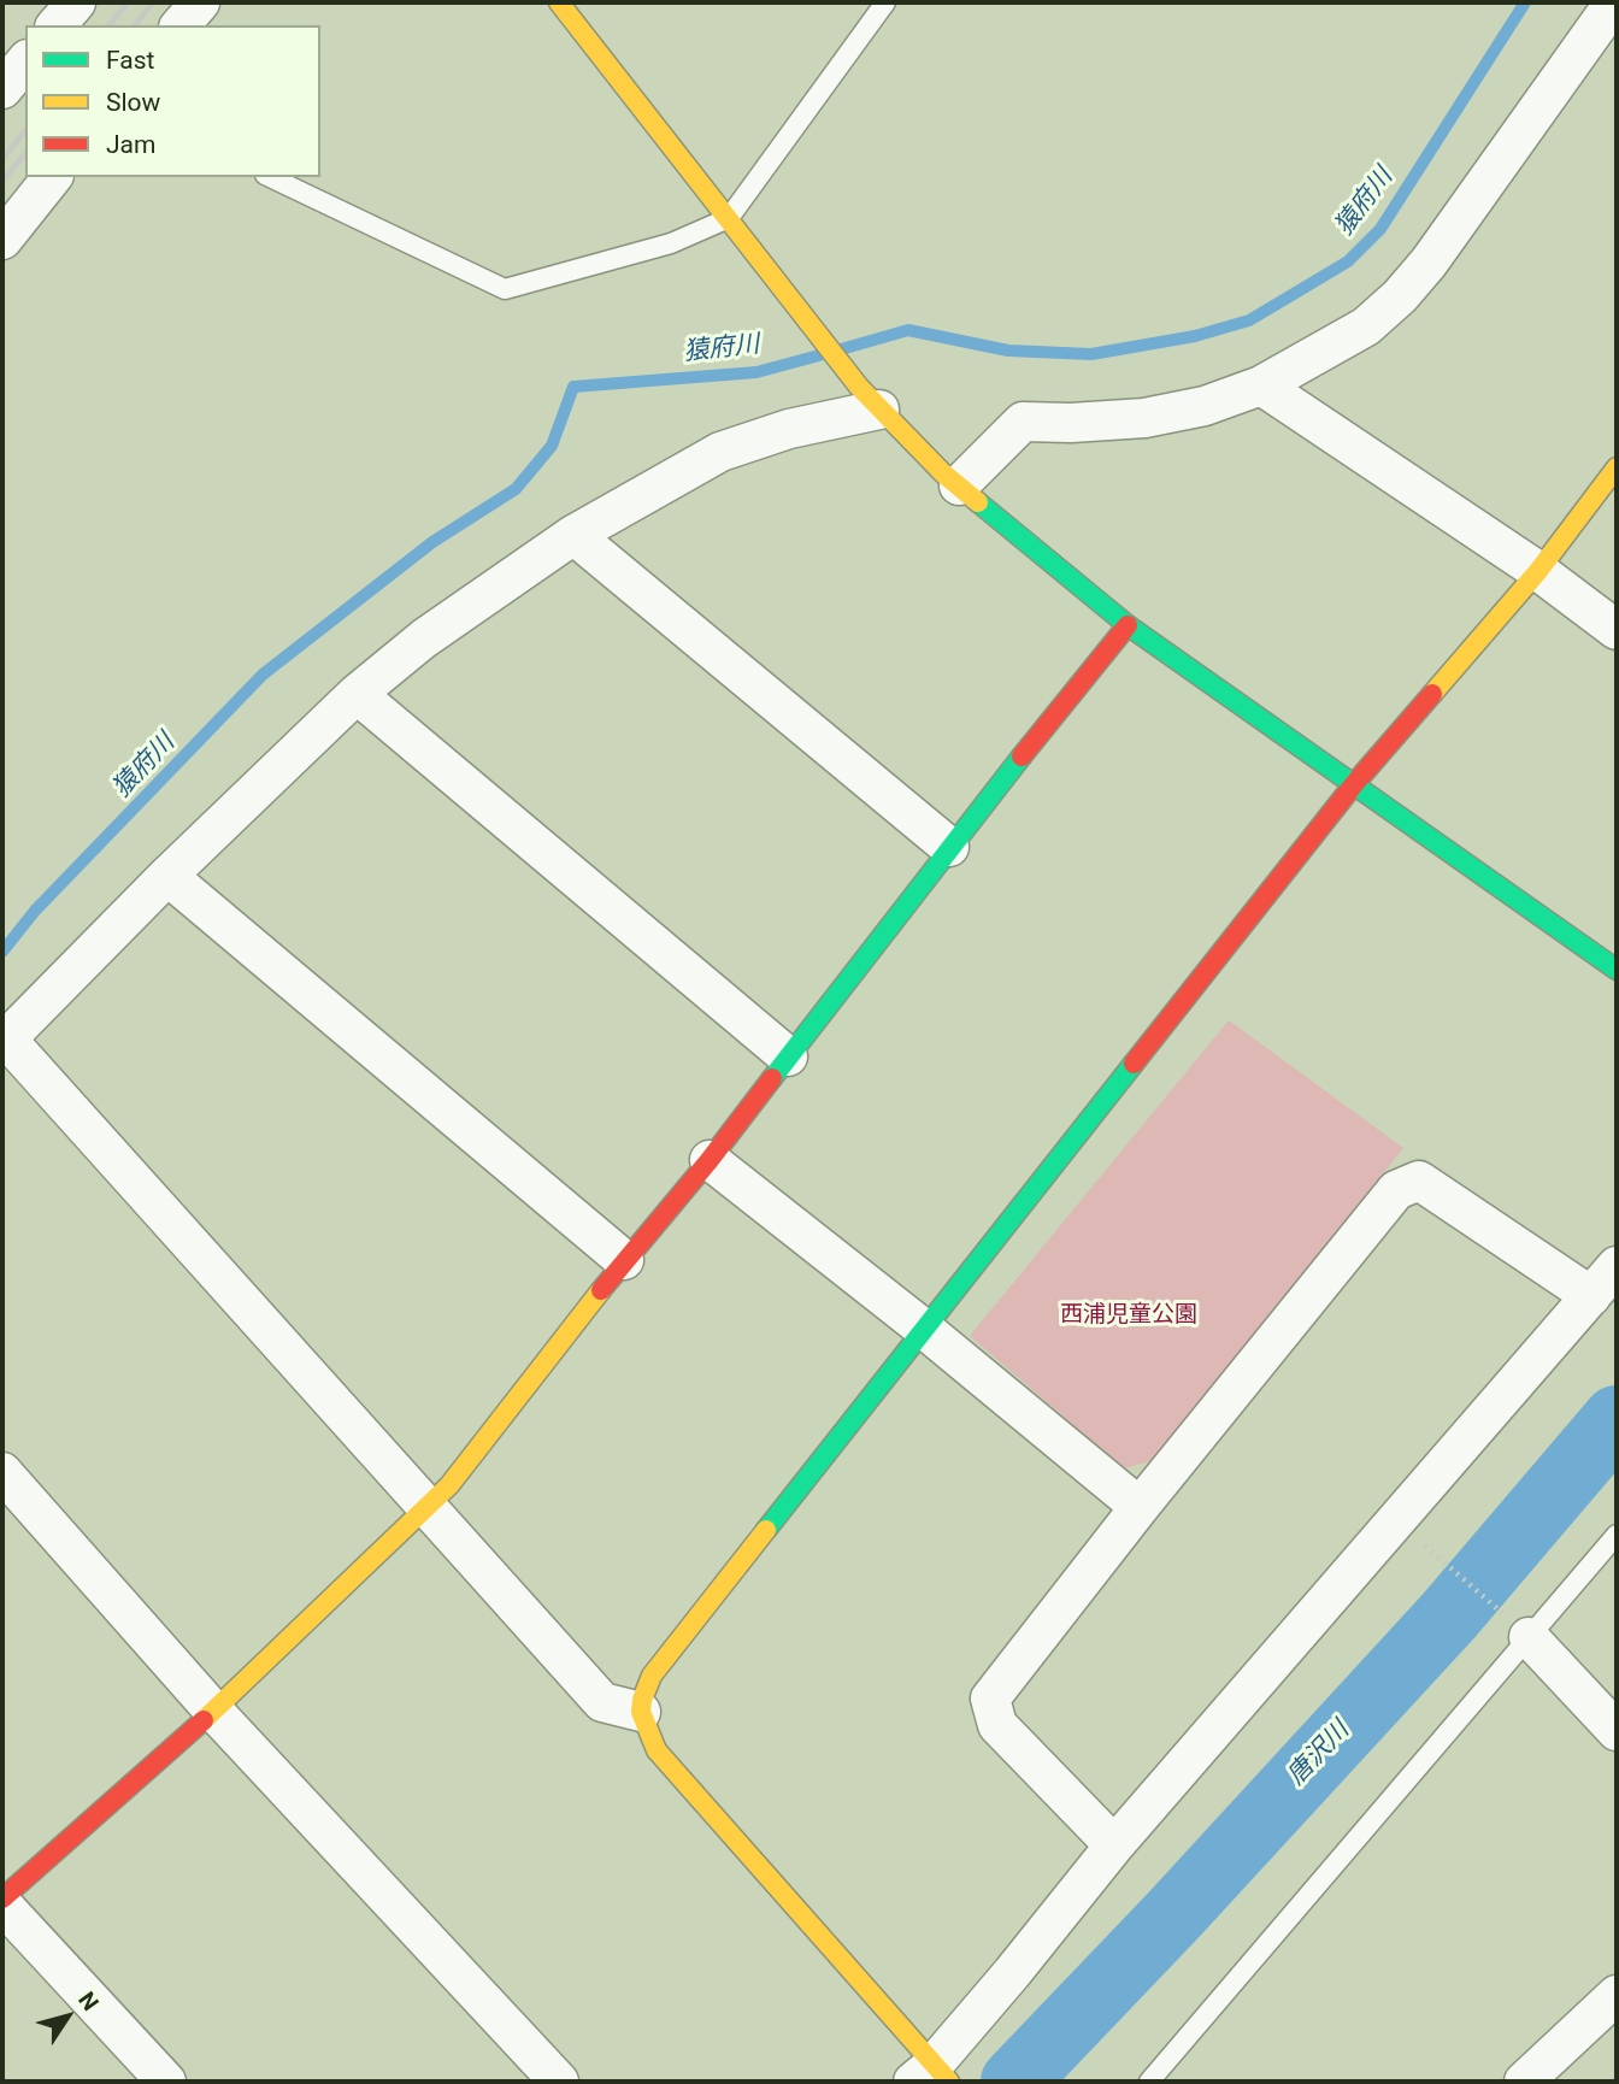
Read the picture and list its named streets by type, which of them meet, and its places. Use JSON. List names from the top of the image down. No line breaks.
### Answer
{"water":["猿府川","唐沢川"],"parks":["西浦児童公園"],"legend":["Fast","Slow","Jam"],"north":"top right"}
